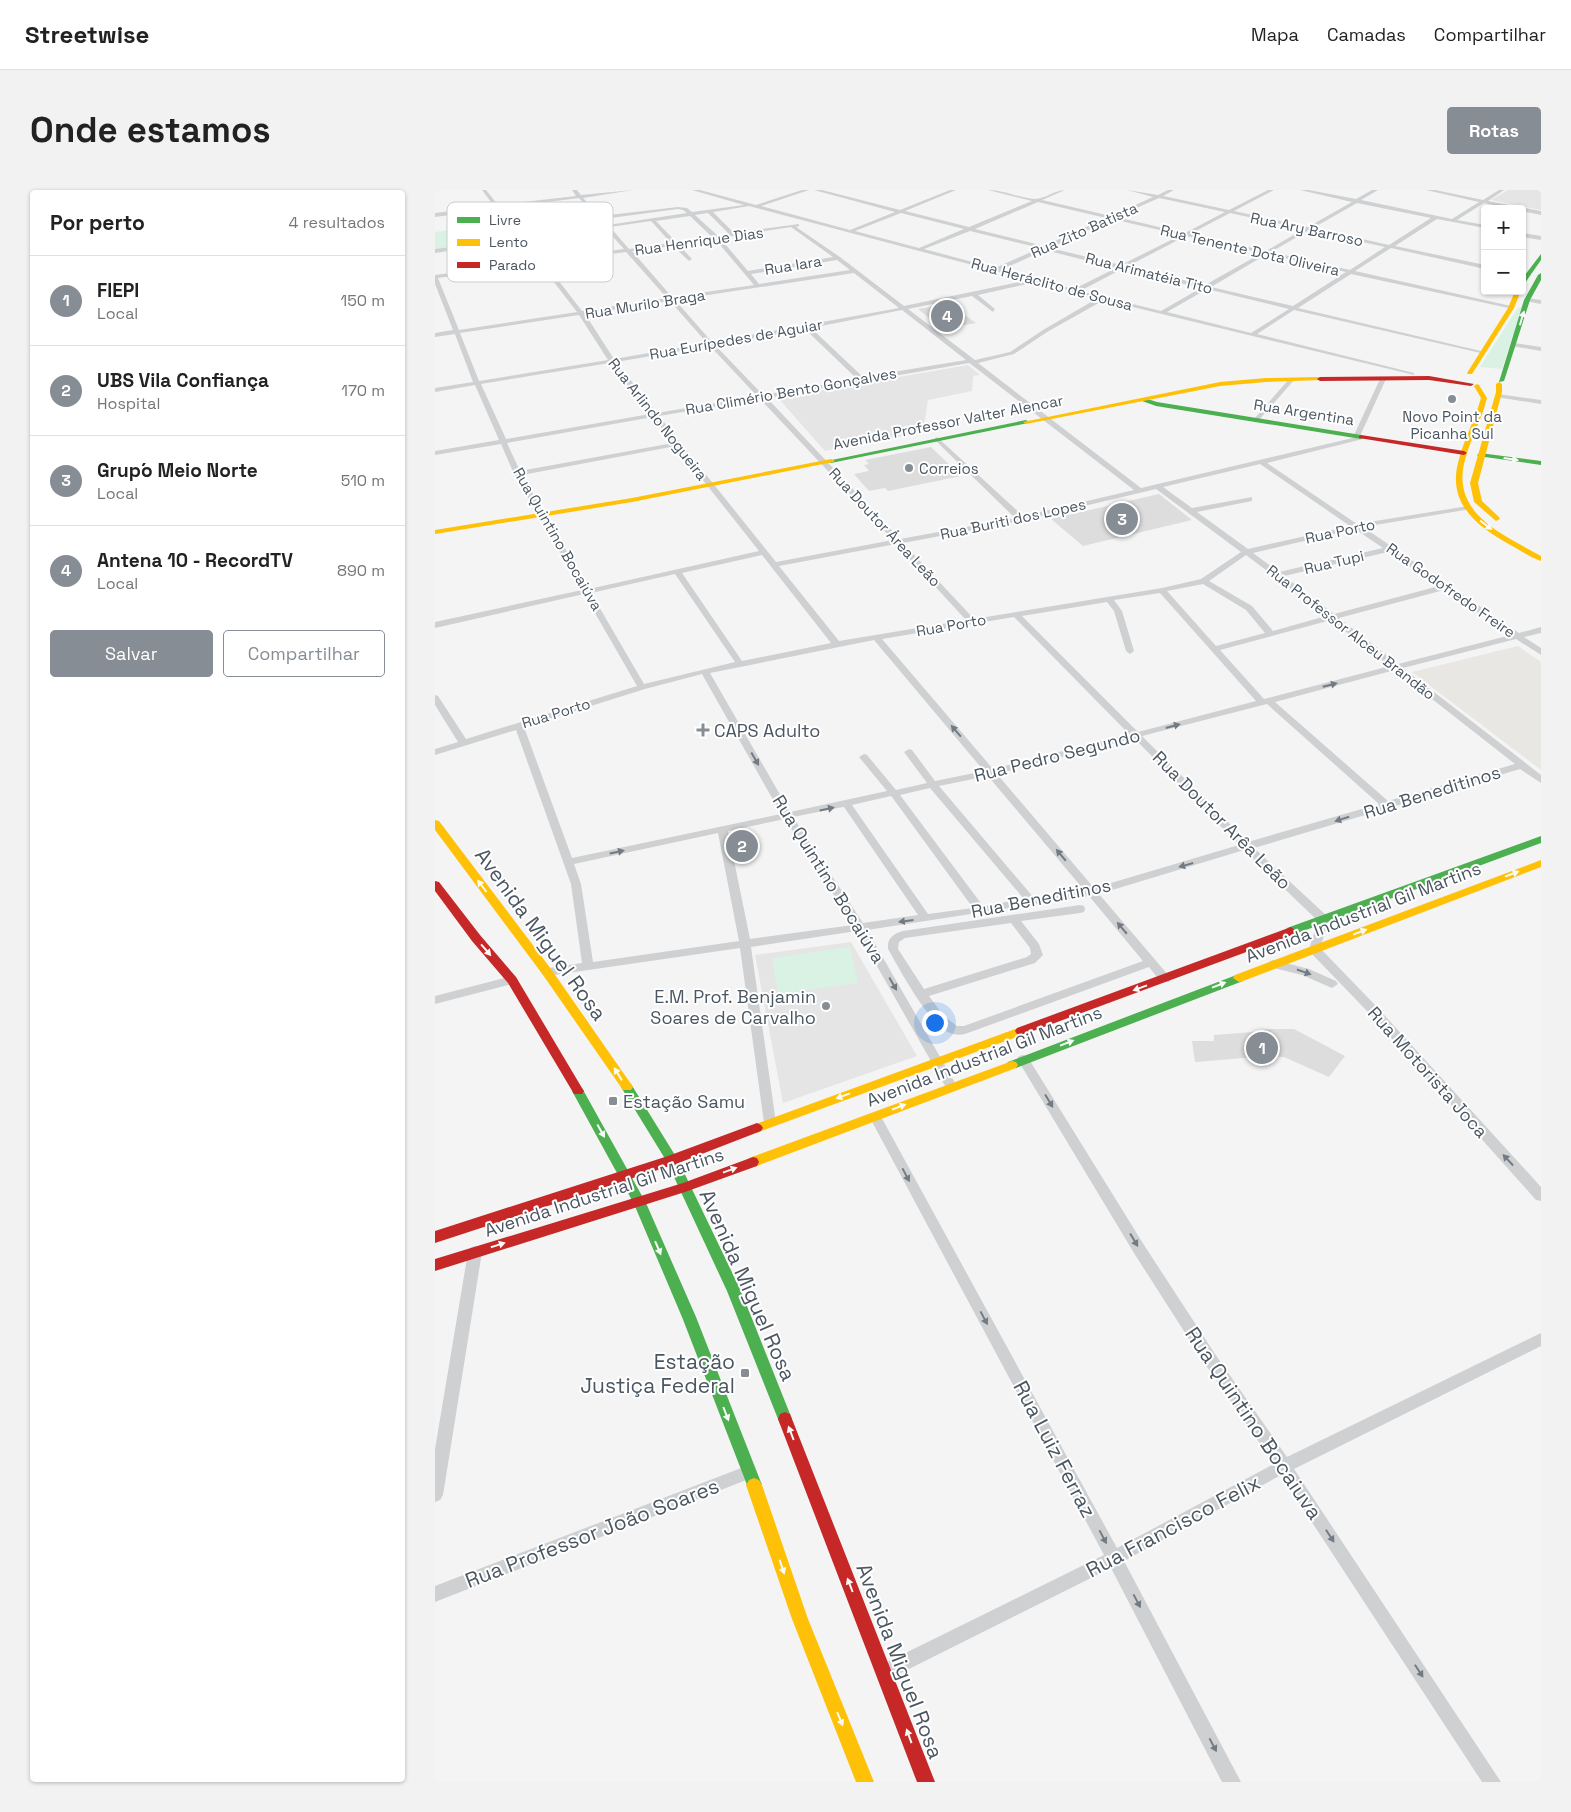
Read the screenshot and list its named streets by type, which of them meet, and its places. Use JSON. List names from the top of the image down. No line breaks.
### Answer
{"streets":{"main road":["Rua Argentina","Avenida Professor Valter Alencar","Avenida Industrial Gil Martins","Avenida Miguel Rosa"],"street":["Rua Ary Barroso","Rua Zito Batista","Rua Henrique Dias","Rua Tenente Dota Oliveira","Rua Iara","Rua Arimatéia Tito","Rua Heráclito de Sousa","Rua Murilo Braga","Rua Eurípedes de Aguiar","Rua Climério Bento Gonçalves","Rua Arlindo Nogueira","Rua Buriti dos Lopes","Rua Doutor Área Leão","Rua Porto","Rua Quintino Bocaiúva","Rua Tupi","Rua Godofredo Freire","Rua Professor Alceu Brandão","Rua Pedro Segundo","Rua Beneditinos","Rua Doutor Arêa Leão","Rua Motorista Joca","Rua Quintino Bocaiuva","Rua Luiz Ferraz","Rua Francisco Felix","Rua Professor João Soares"]},"crossings":[["Rua Ary Barroso","Rua Zito Batista"],["Rua Zito Batista","Rua Tenente Dota Oliveira"],["Rua Zito Batista","Rua Arimatéia Tito"],["Rua Zito Batista","Rua Heráclito de Sousa"],["Rua Henrique Dias","Rua Heráclito de Sousa"],["Rua Henrique Dias","Rua Doutor Área Leão"],["Rua Heráclito de Sousa","Rua Eurípedes de Aguiar"],["Rua Heráclito de Sousa","Rua Climério Bento Gonçalves"],["Rua Heráclito de Sousa","Avenida Professor Valter Alencar"],["Rua Murilo Braga","Rua Arlindo Nogueira"],["Rua Murilo Braga","Rua Doutor Área Leão"],["Rua Murilo Braga","Rua Quintino Bocaiúva"],["Rua Eurípedes de Aguiar","Rua Arlindo Nogueira"],["Rua Eurípedes de Aguiar","Rua Doutor Área Leão"],["Rua Eurípedes de Aguiar","Rua Quintino Bocaiúva"],["Rua Climério Bento Gonçalves","Rua Arlindo Nogueira"],["Rua Climério Bento Gonçalves","Rua Doutor Área Leão"],["Rua Climério Bento Gonçalves","Rua Quintino Bocaiúva"],["Rua Argentina","Avenida Professor Valter Alencar"],["Rua Argentina","Rua Buriti dos Lopes"],["Rua Arlindo Nogueira","Avenida Professor Valter Alencar"],["Rua Arlindo Nogueira","Rua Buriti dos Lopes"],["Rua Arlindo Nogueira","Rua Porto"],["Avenida Professor Valter Alencar","Rua Doutor Área Leão"],["Avenida Professor Valter Alencar","Rua Quintino Bocaiúva"],["Rua Buriti dos Lopes","Rua Doutor Área Leão"],["Rua Buriti dos Lopes","Rua Godofredo Freire"],["Rua Buriti dos Lopes","Rua Professor Alceu Brandão"],["Rua Doutor Área Leão","Rua Porto"],["Rua Porto","Rua Quintino Bocaiúva"],["Rua Porto","Rua Godofredo Freire"],["Rua Porto","Rua Professor Alceu Brandão"],["Rua Porto","Rua Doutor Arêa Leão"],["Rua Quintino Bocaiúva","Rua Pedro Segundo"],["Rua Quintino Bocaiúva","Rua Beneditinos"],["Rua Quintino Bocaiúva","Avenida Industrial Gil Martins"],["Rua Tupi","Rua Godofredo Freire"],["Rua Tupi","Rua Professor Alceu Brandão"],["Rua Godofredo Freire","Rua Pedro Segundo"],["Rua Professor Alceu Brandão","Rua Pedro Segundo"],["Rua Professor Alceu Brandão","Rua Beneditinos"],["Rua Pedro Segundo","Rua Doutor Arêa Leão"],["Rua Beneditinos","Rua Doutor Arêa Leão"],["Rua Beneditinos","Avenida Miguel Rosa"],["Rua Doutor Arêa Leão","Avenida Industrial Gil Martins"],["Avenida Industrial Gil Martins","Avenida Miguel Rosa"],["Avenida Industrial Gil Martins","Rua Motorista Joca"],["Avenida Industrial Gil Martins","Rua Quintino Bocaiuva"],["Avenida Industrial Gil Martins","Rua Luiz Ferraz"],["Avenida Miguel Rosa","Rua Francisco Felix"],["Rua Quintino Bocaiuva","Rua Francisco Felix"],["Rua Luiz Ferraz","Rua Francisco Felix"]],"one_way":["Rua Beneditinos","Rua Motorista Joca","Rua Quintino Bocaiuva","Rua Luiz Ferraz"],"places":{"other":["Novo Point da Picanha Sul","Correios","E.M. Prof. Benjamin Soares de Carvalho"],"health":["CAPS Adulto"],"transit":["Estação Samu","Estação Justiça Federal"]},"legend":["Livre","Lento","Parado"],"page":{"header":"Streetwise","nav":["Mapa","Camadas","Compartilhar"],"buttons":["Rotas",["Salvar","Compartilhar"]],"title":"Onde estamos","heading":["Por perto","4 resultados"],"map_buttons":["+","−"],"list":[{"mark":"1","name":"FIEPI","note":"Local","value":"150 m"},{"mark":"2","name":"UBS Vila Confiança","note":"Hospital","value":"170 m"},{"mark":"3","name":"Gruṕo Meio Norte","note":"Local","value":"510 m"},{"mark":"4","name":"Antena 10 - RecordTV","note":"Local","value":"890 m"}],"pins":["4","3","2","1"]}}
